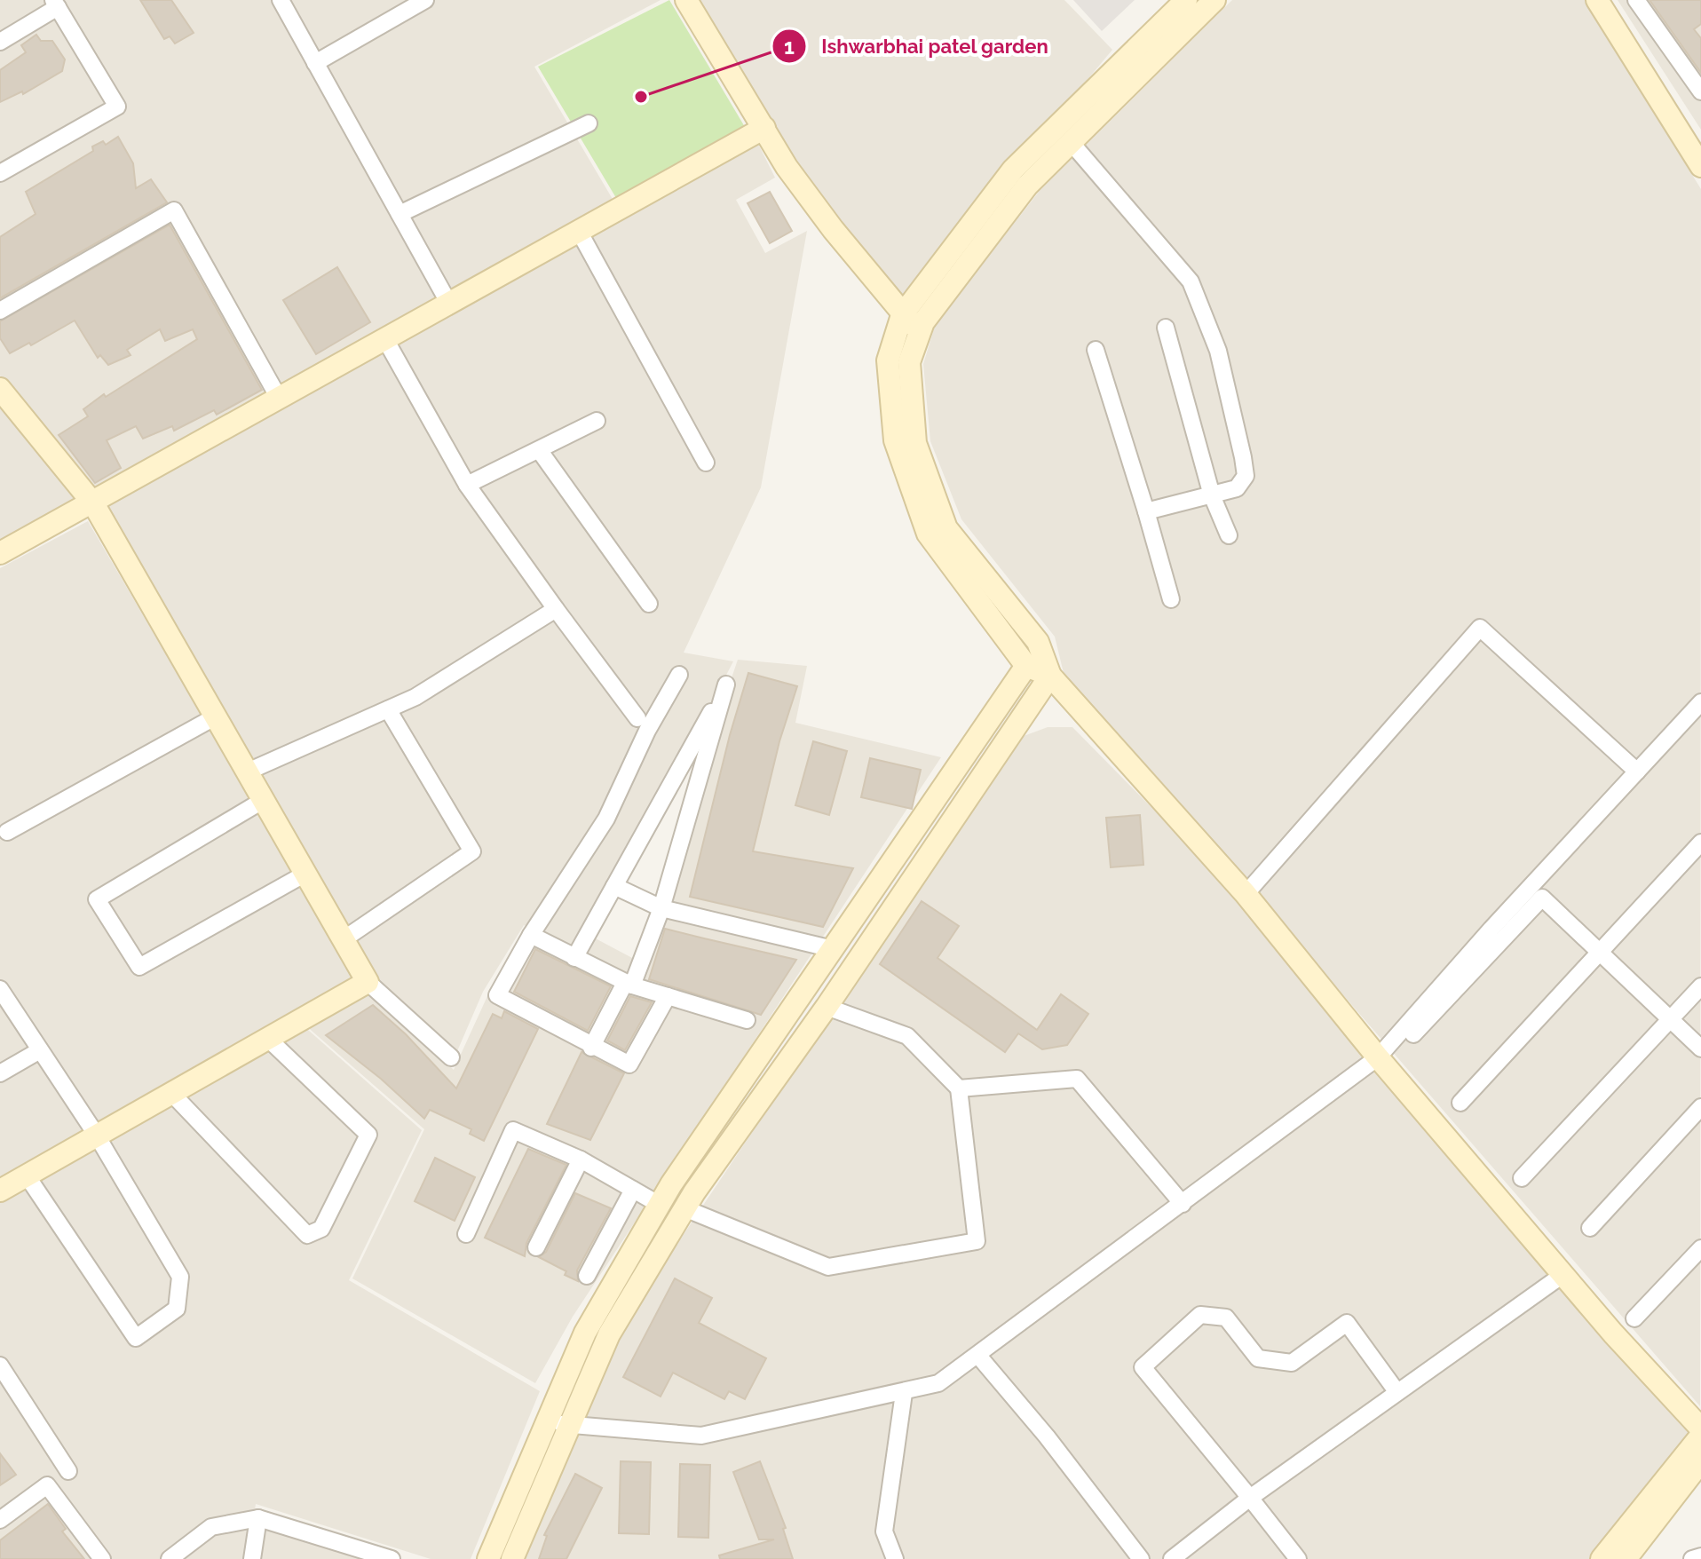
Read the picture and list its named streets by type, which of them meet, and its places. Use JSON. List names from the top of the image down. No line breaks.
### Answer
{"places":["Ishwarbhai patel garden"]}
